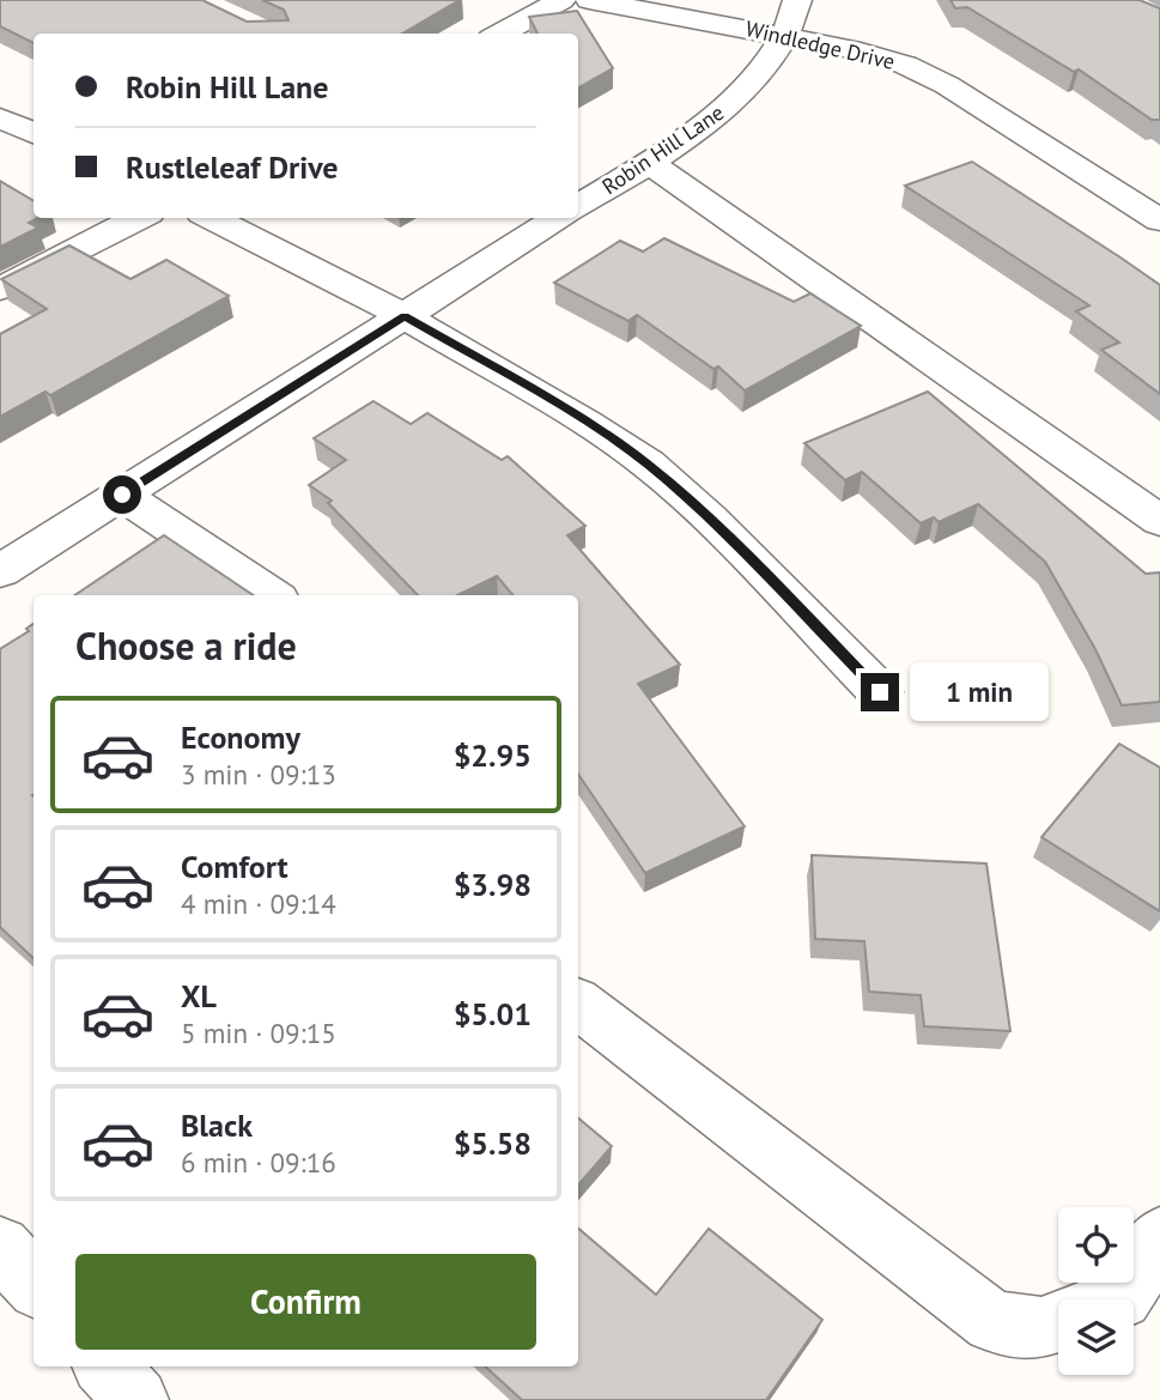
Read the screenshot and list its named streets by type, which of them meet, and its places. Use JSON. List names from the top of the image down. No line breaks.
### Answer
{"streets":{"street":["Windledge Drive","Robin Hill Lane"]},"crossings":[["Windledge Drive","Robin Hill Lane"]],"page":{"banner":["Robin Hill Lane","Rustleleaf Drive"],"heading":"Choose a ride","bubble":"1 min","list":[{"name":"Economy","note":"3 min · 09:13","value":"$2.95"},{"name":"Comfort","note":"4 min · 09:14","value":"$3.98"},{"name":"XL","note":"5 min · 09:15","value":"$5.01"},{"name":"Black","note":"6 min · 09:16","value":"$5.58"}],"buttons":"Confirm"}}
